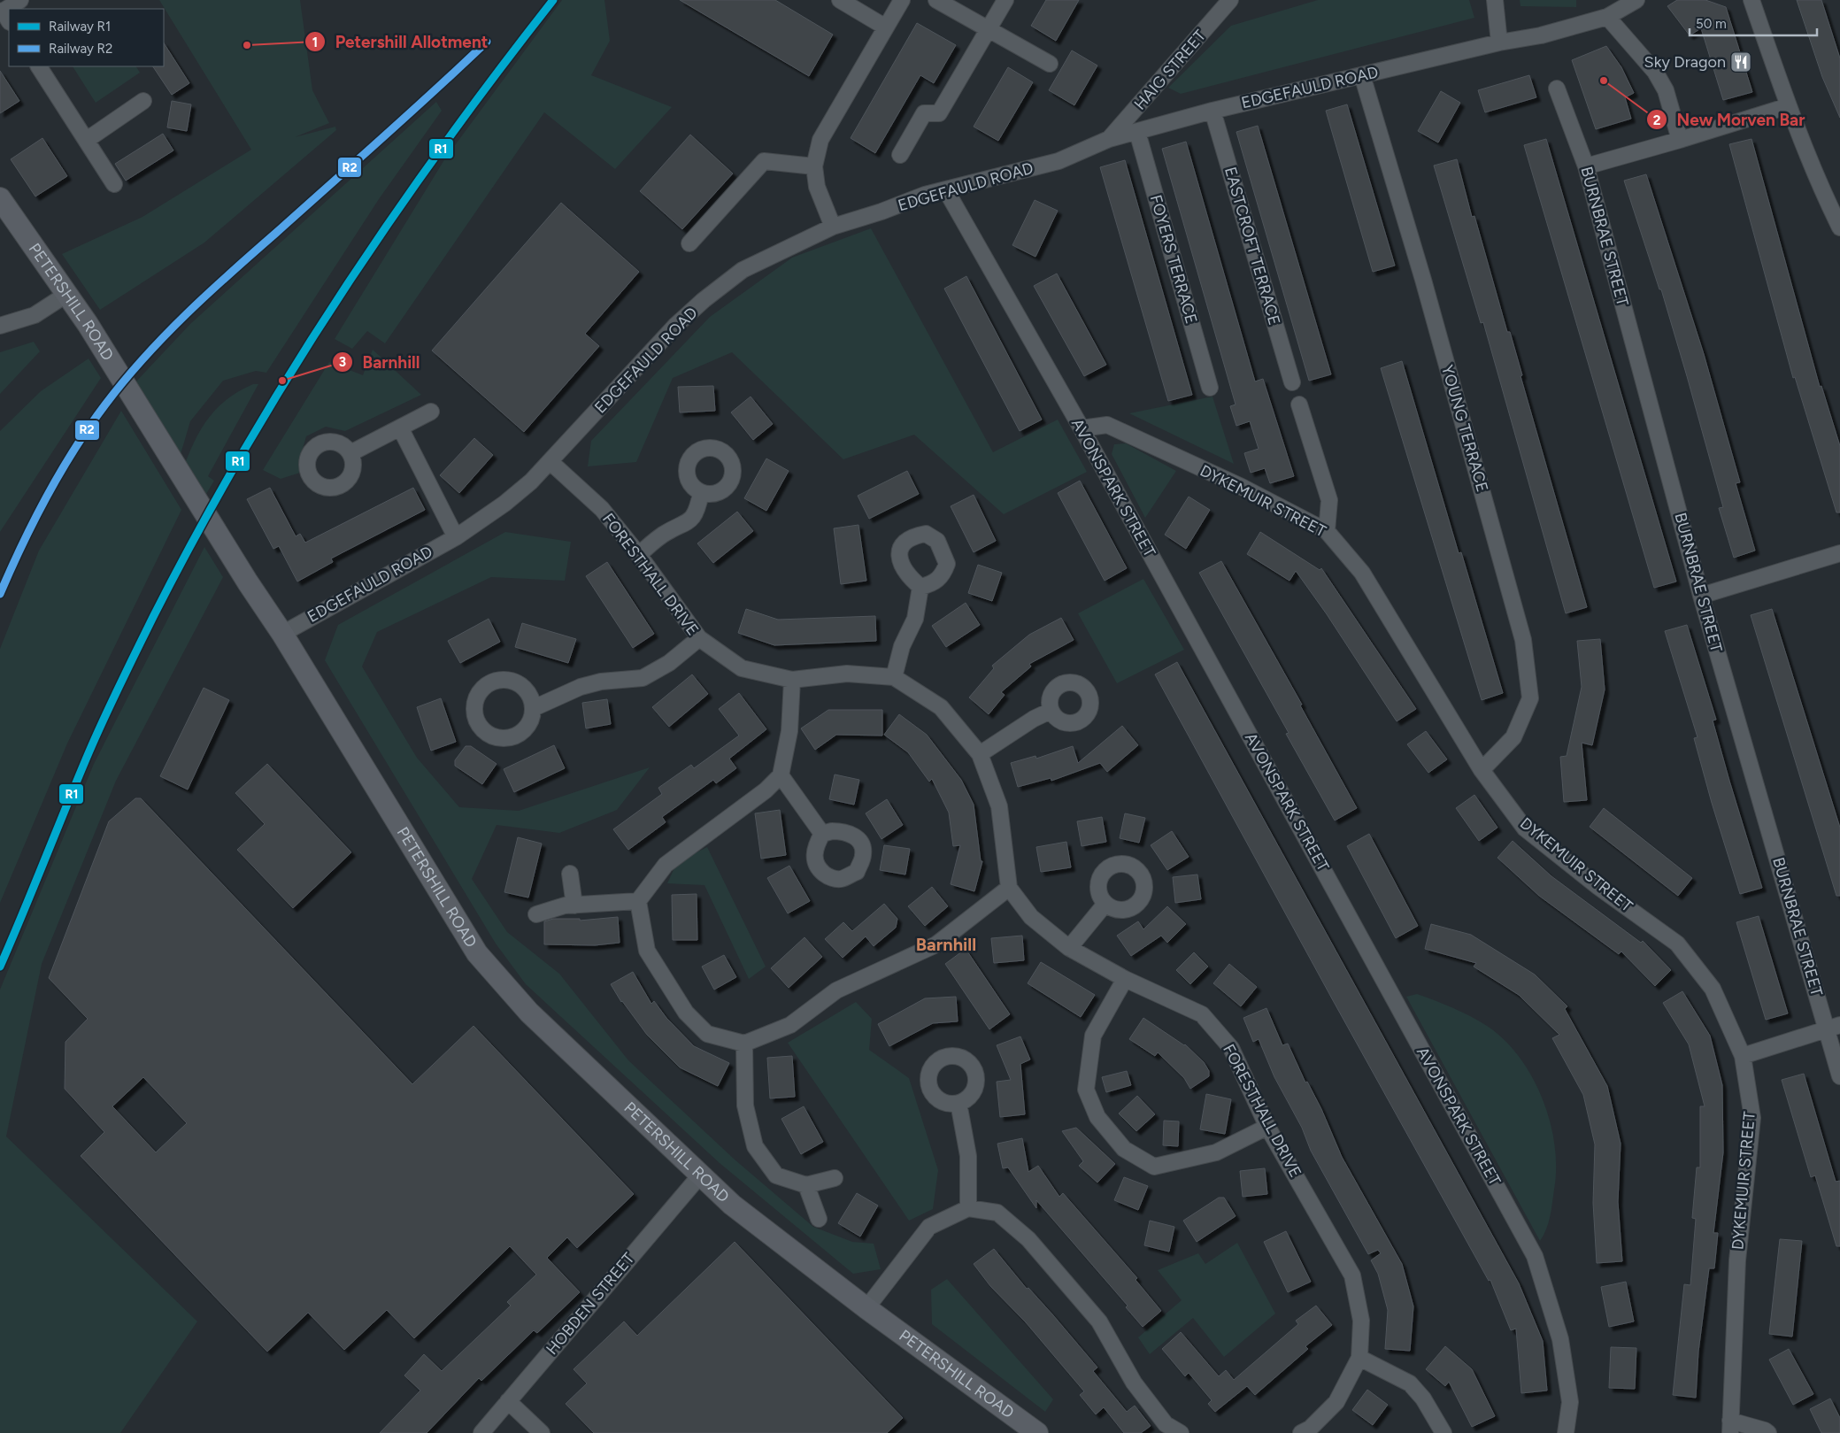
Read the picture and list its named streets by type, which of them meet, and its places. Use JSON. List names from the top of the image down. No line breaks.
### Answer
{"streets":{"street":["HAIG STREET","EDGEFAULD ROAD","BURNBRAE STREET","EASTCROFT TERRACE","FOYERS TERRACE","PETERSHILL ROAD","YOUNG TERRACE","AVONSPARK STREET","DYKEMUIR STREET","FORESTHALL DRIVE","HOBDEN STREET"]},"crossings":[["HAIG STREET","EDGEFAULD ROAD"],["EDGEFAULD ROAD","EASTCROFT TERRACE"],["EDGEFAULD ROAD","FOYERS TERRACE"],["EDGEFAULD ROAD","PETERSHILL ROAD"],["EDGEFAULD ROAD","YOUNG TERRACE"],["EDGEFAULD ROAD","AVONSPARK STREET"],["EDGEFAULD ROAD","FORESTHALL DRIVE"],["PETERSHILL ROAD","HOBDEN STREET"],["YOUNG TERRACE","DYKEMUIR STREET"],["AVONSPARK STREET","DYKEMUIR STREET"]],"districts":["Barnhill"],"places":{"other":["Petershill Allotment","New Morven Bar","Barnhill"],"restaurant":["Sky Dragon"]},"lines":["rail line R1","rail line R2"],"legend":["Railway R1","Railway R2"],"scale_bar":"50 m"}
